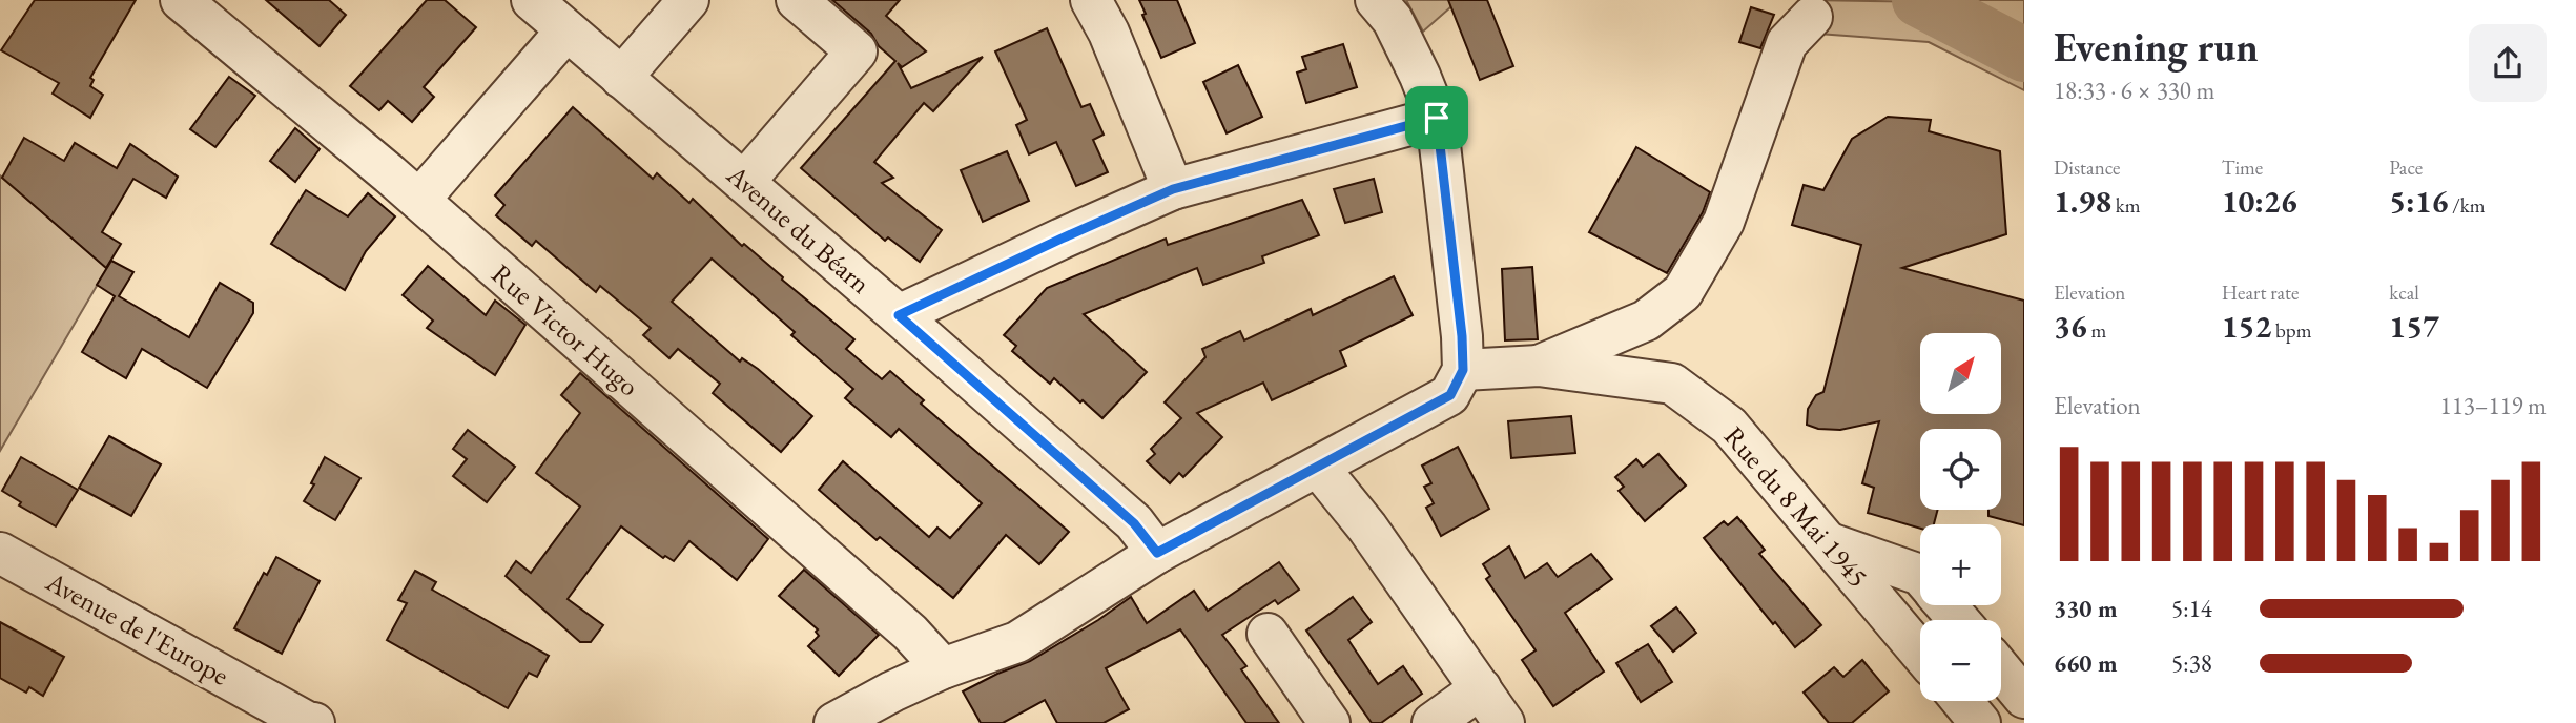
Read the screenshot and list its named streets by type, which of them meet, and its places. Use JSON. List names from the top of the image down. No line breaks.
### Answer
{"streets":{"street":["Avenue du Béarn","Rue Victor Hugo","Rue du 8 Mai 1945","Avenue de l'Europe"]},"north":"top right","page":{"heading":["Evening run","18:33 · 6 × 330 m"],"stats":[["Distance","1.98 km"],["Time","10:26"],["Pace","5:16 /km"],["Elevation","36 m"],["Heart rate","152 bpm"],["kcal","157"]],"map_buttons":["+","−"],"chart":["Elevation","113–119 m"],"list":[{"name":"330 m","note":"5:14"},{"name":"660 m","note":"5:38"}]}}
